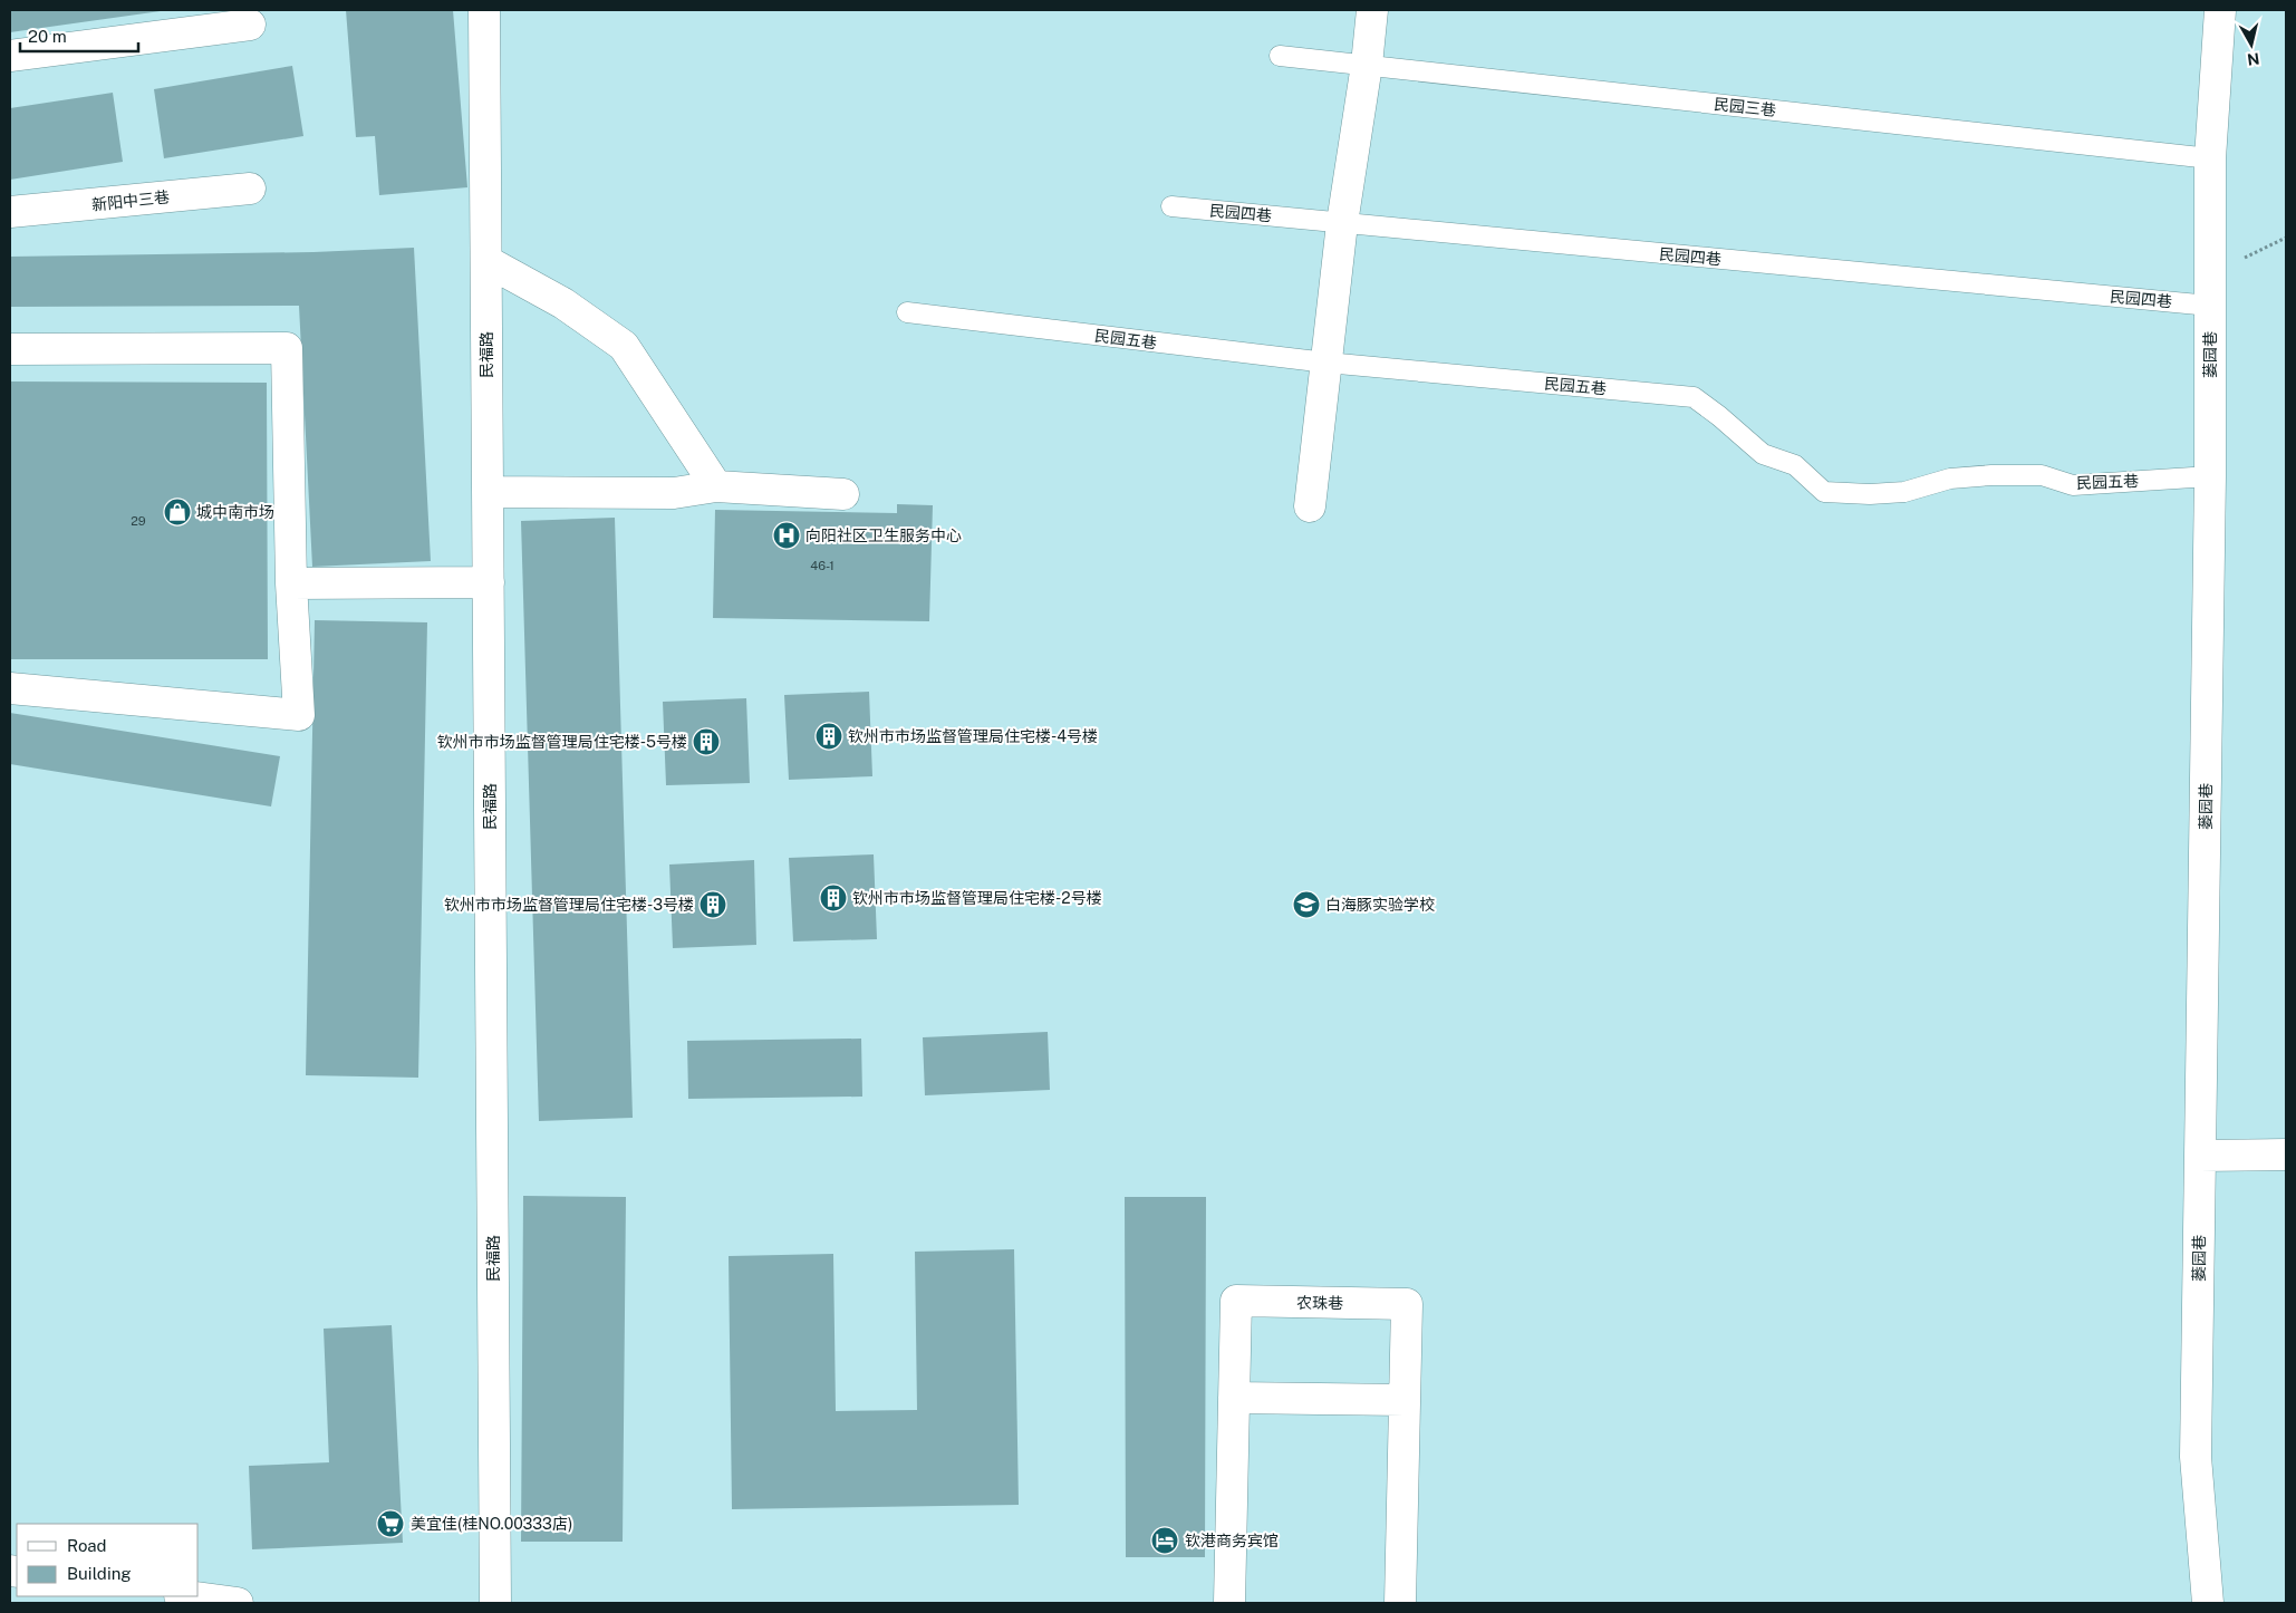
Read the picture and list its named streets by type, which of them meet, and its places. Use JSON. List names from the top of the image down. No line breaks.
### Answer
{"streets":{"street":["新阳中三巷","民福路","蒌园巷","农珠巷"],"lane":["民园三巷","民园四巷","民园五巷"]},"crossings":[["民园三巷","蒌园巷"],["民园四巷","蒌园巷"],["民园五巷","蒌园巷"]],"places":{"shop":["城中南市场"],"hospital":["向阳社区卫生服务中心"],"building":["钦州市市场监督管理局住宅楼-4号楼","钦州市市场监督管理局住宅楼-5号楼","钦州市市场监督管理局住宅楼-2号楼","钦州市市场监督管理局住宅楼-3号楼"],"school or university":["白海豚实验学校"],"supermarket":["美宜佳(桂NO.00333店)"],"hotel":["钦港商务宾馆"]},"house_numbers":["29","46-1"],"legend":["Road","Building"],"scale_bar":"20 m","north":"bottom"}
